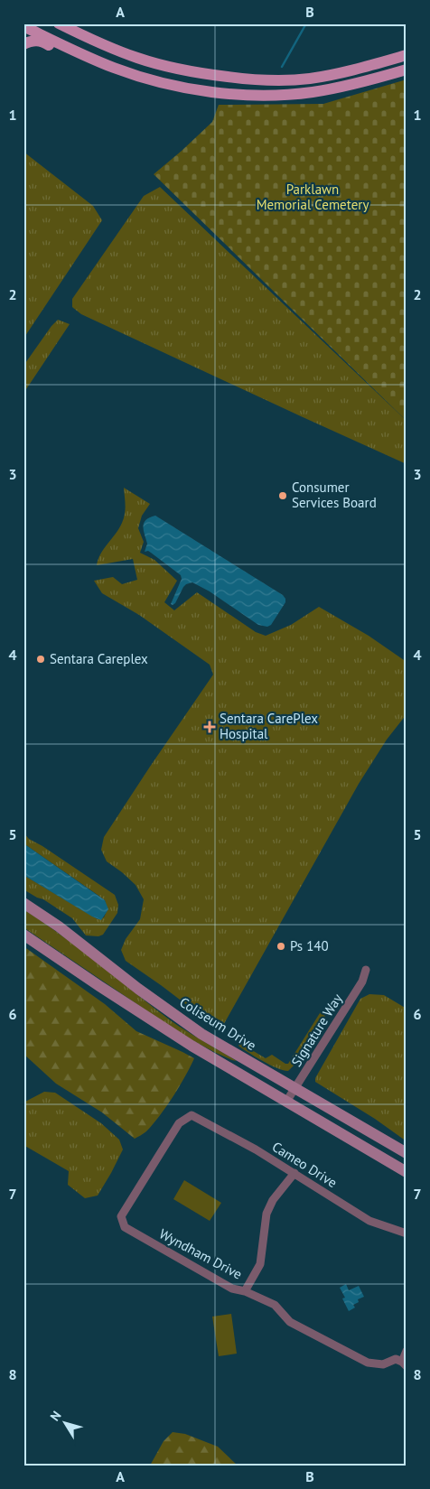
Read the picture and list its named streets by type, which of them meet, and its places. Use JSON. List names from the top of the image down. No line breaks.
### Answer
{"streets":{"street":["Coliseum Drive","Signature Way","Cameo Drive","Wyndham Drive"]},"crossings":[["Coliseum Drive","Signature Way"],["Cameo Drive","Wyndham Drive"]],"parks":["Parklawn Memorial Cemetery"],"places":{"other":["Consumer Services Board","Sentara Careplex","Ps 140"],"health":["Sentara CarePlex Hospital"]},"north":"top left","grid":{"columns":["A","B"],"rows":["1","2","3","4","5","6","7","8"]}}
